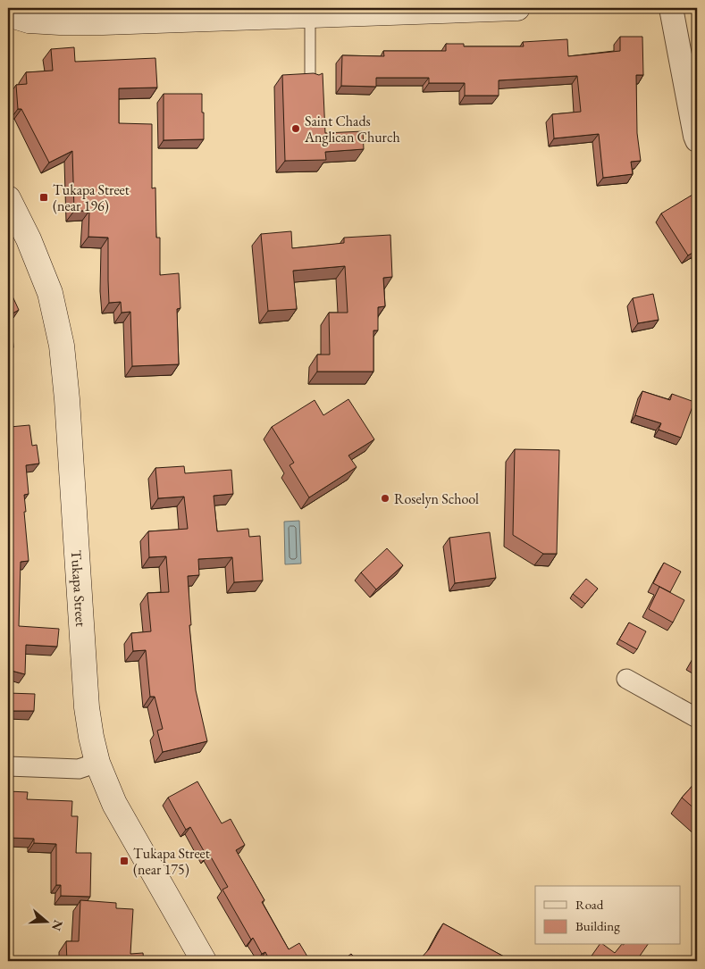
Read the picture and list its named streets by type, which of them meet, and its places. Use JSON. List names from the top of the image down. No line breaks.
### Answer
{"streets":{"main road":["Tukapa Street"]},"places":{"other":["Saint Chads Anglican Church","Roselyn School"],"transit":["Tukapa Street (near 196)","Tukapa Street (near 175)"]},"legend":["Road","Building"],"north":"right"}
